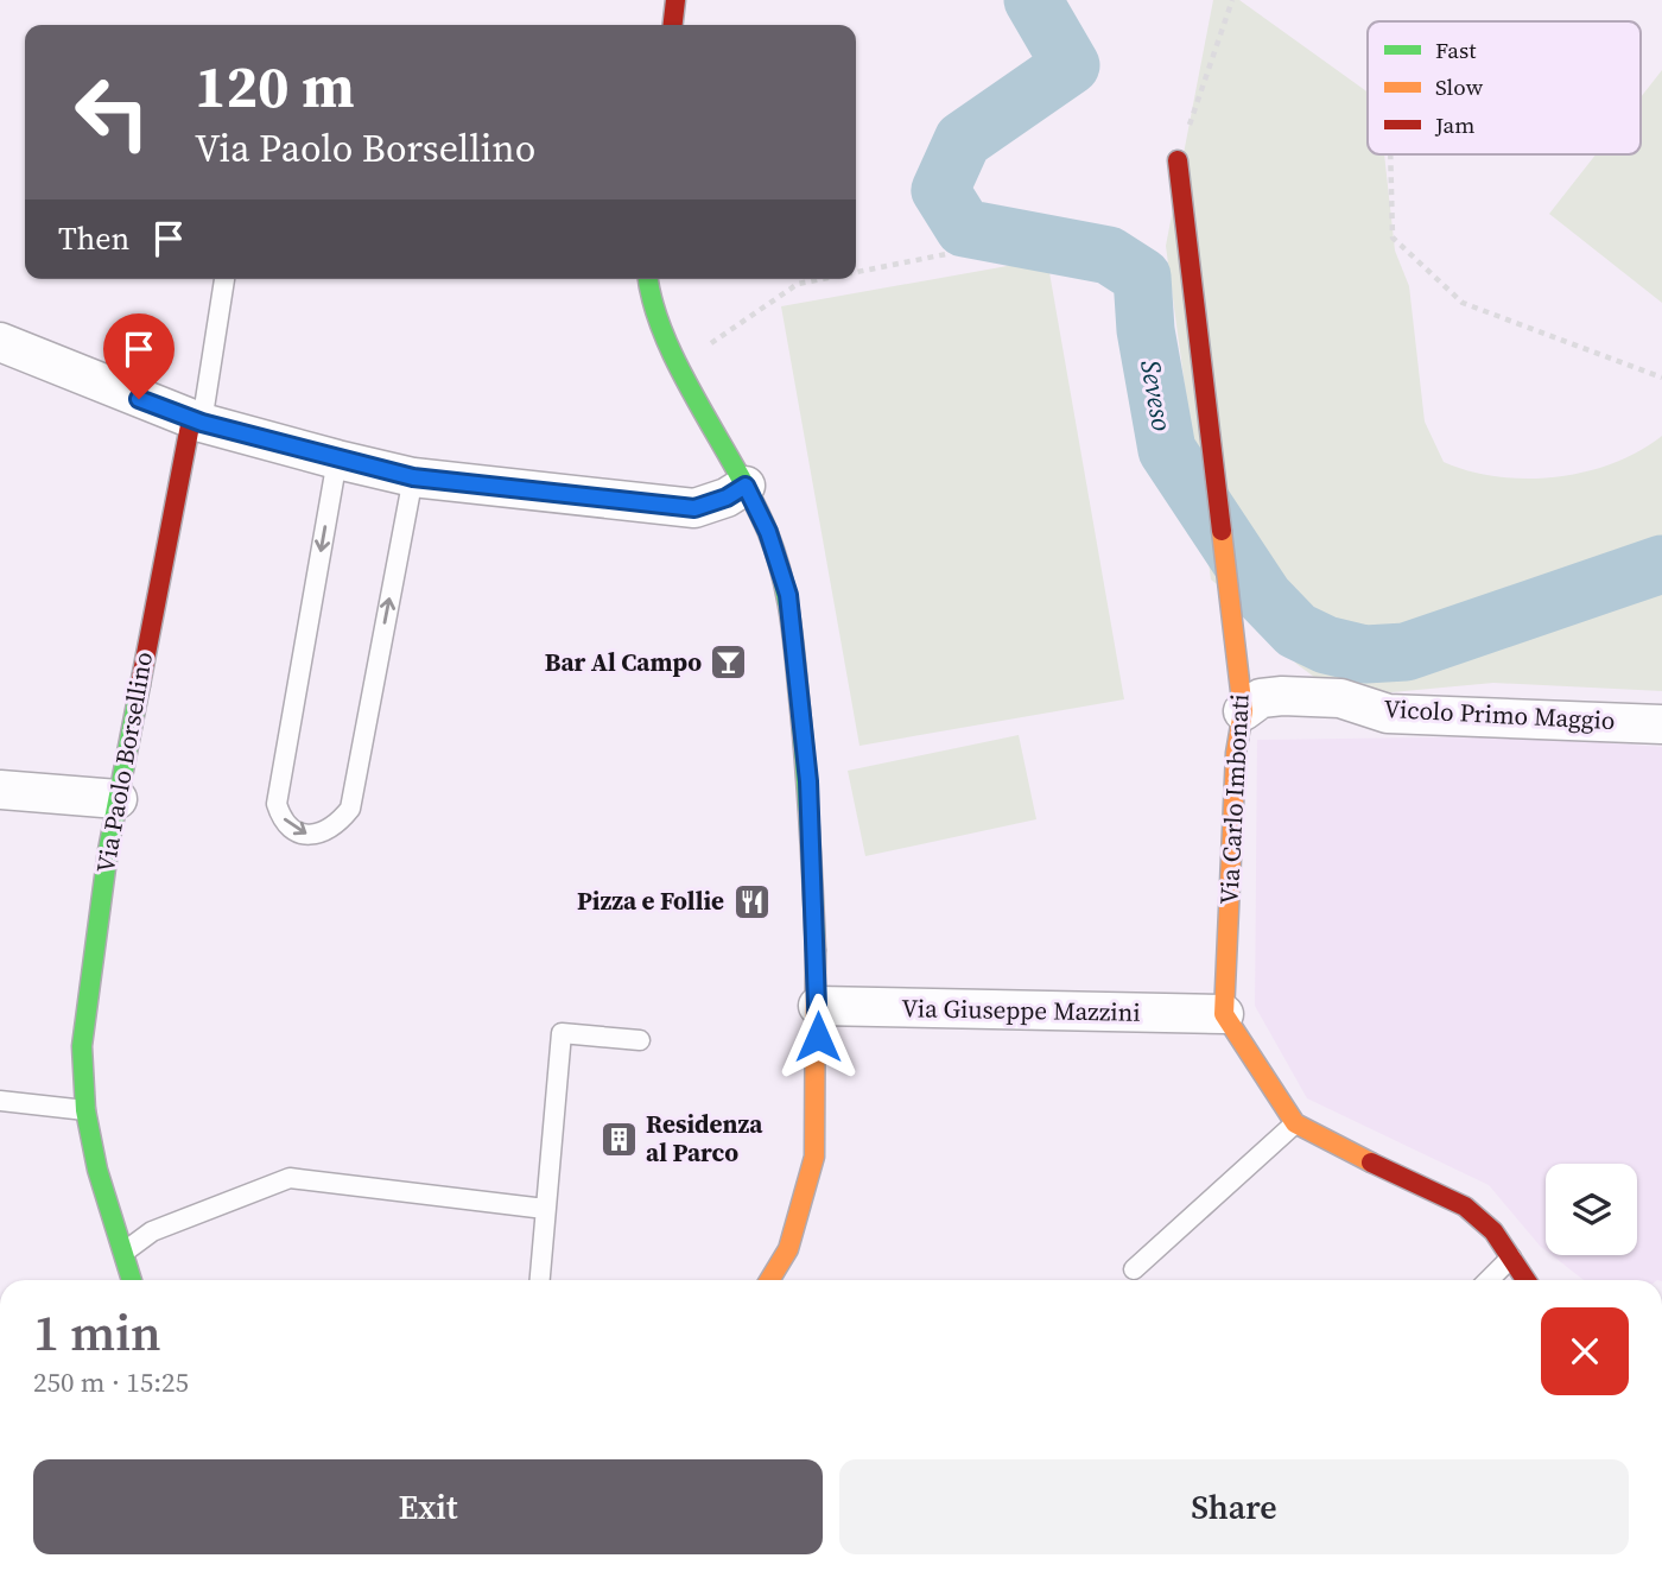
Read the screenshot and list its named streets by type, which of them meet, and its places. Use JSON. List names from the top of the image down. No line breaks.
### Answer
{"streets":{"street":["Vicolo Primo Maggio","Via Paolo Borsellino","Via Carlo Imbonati","Via Giuseppe Mazzini"]},"crossings":[["Vicolo Primo Maggio","Via Carlo Imbonati"],["Via Carlo Imbonati","Via Giuseppe Mazzini"]],"water":["Seveso"],"places":{"bar":["Bar Al Campo"],"restaurant":["Pizza e Follie"],"building":["Residenza al Parco"]},"legend":["Fast","Slow","Jam"],"page":{"turn":["120 m","Via Paolo Borsellino"],"then":"Then","heading":["1 min","250 m · 15:25"],"buttons":["Exit","Share"]}}
